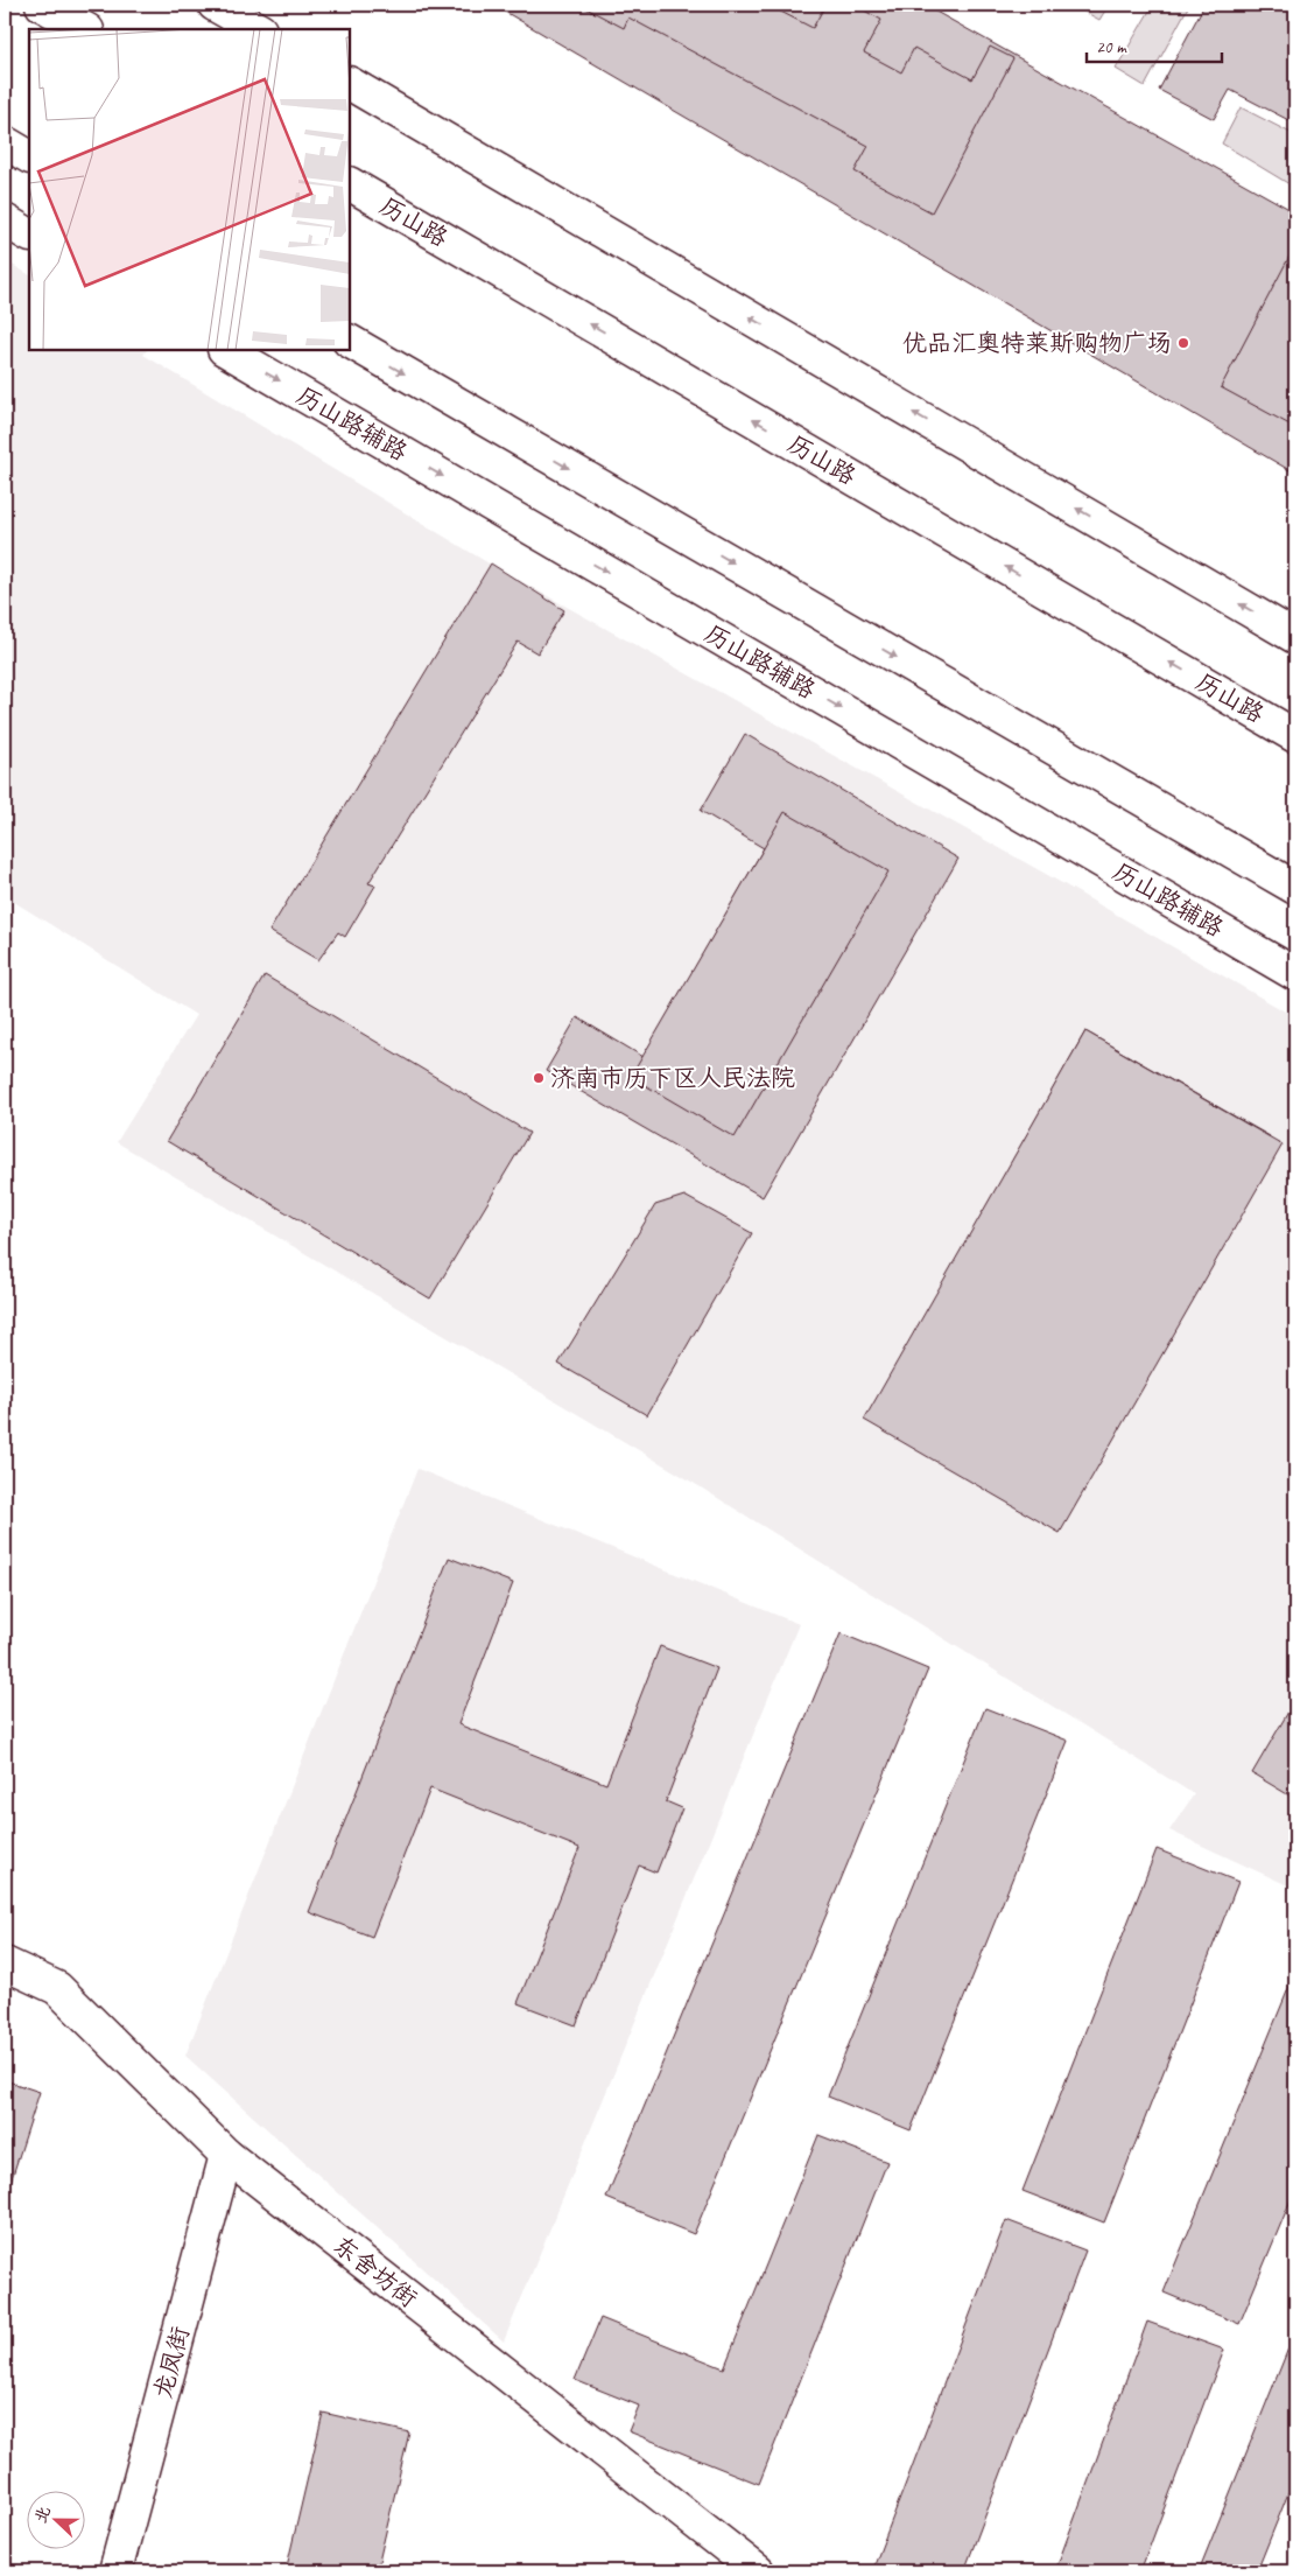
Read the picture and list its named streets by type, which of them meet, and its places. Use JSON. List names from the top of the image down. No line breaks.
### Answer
{"streets":{"street":["历山路","历山路辅路","东舍坊街","龙凤街"]},"crossings":[["东舍坊街","龙凤街"]],"places":["优品汇奥特莱斯购物广场","济南市历下区人民法院"],"scale_bar":"20 m","north":"left"}
